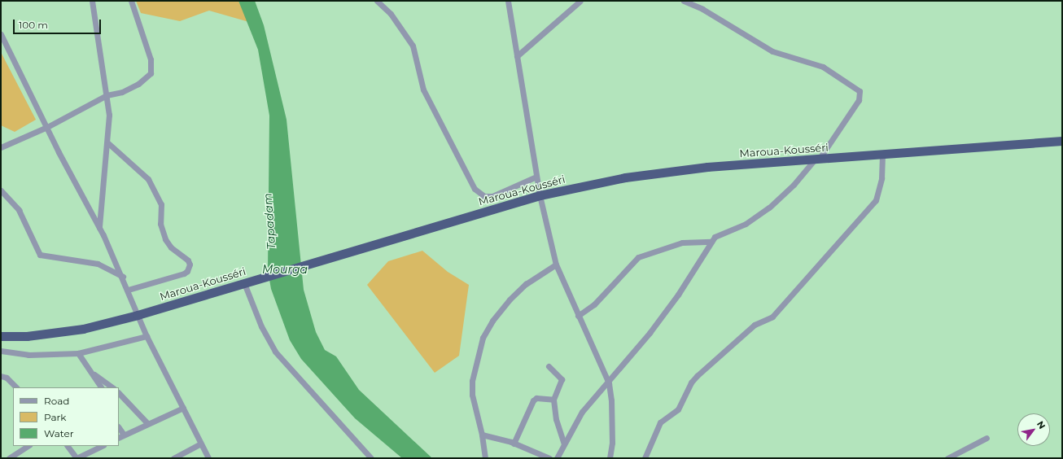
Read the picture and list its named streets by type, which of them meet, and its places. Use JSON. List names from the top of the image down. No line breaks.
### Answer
{"streets":{"highway":["Maroua-Kousséri"]},"water":["Tapadam","Mourga"],"legend":["Road","Park","Water"],"scale_bar":"100 m","north":"top right"}
